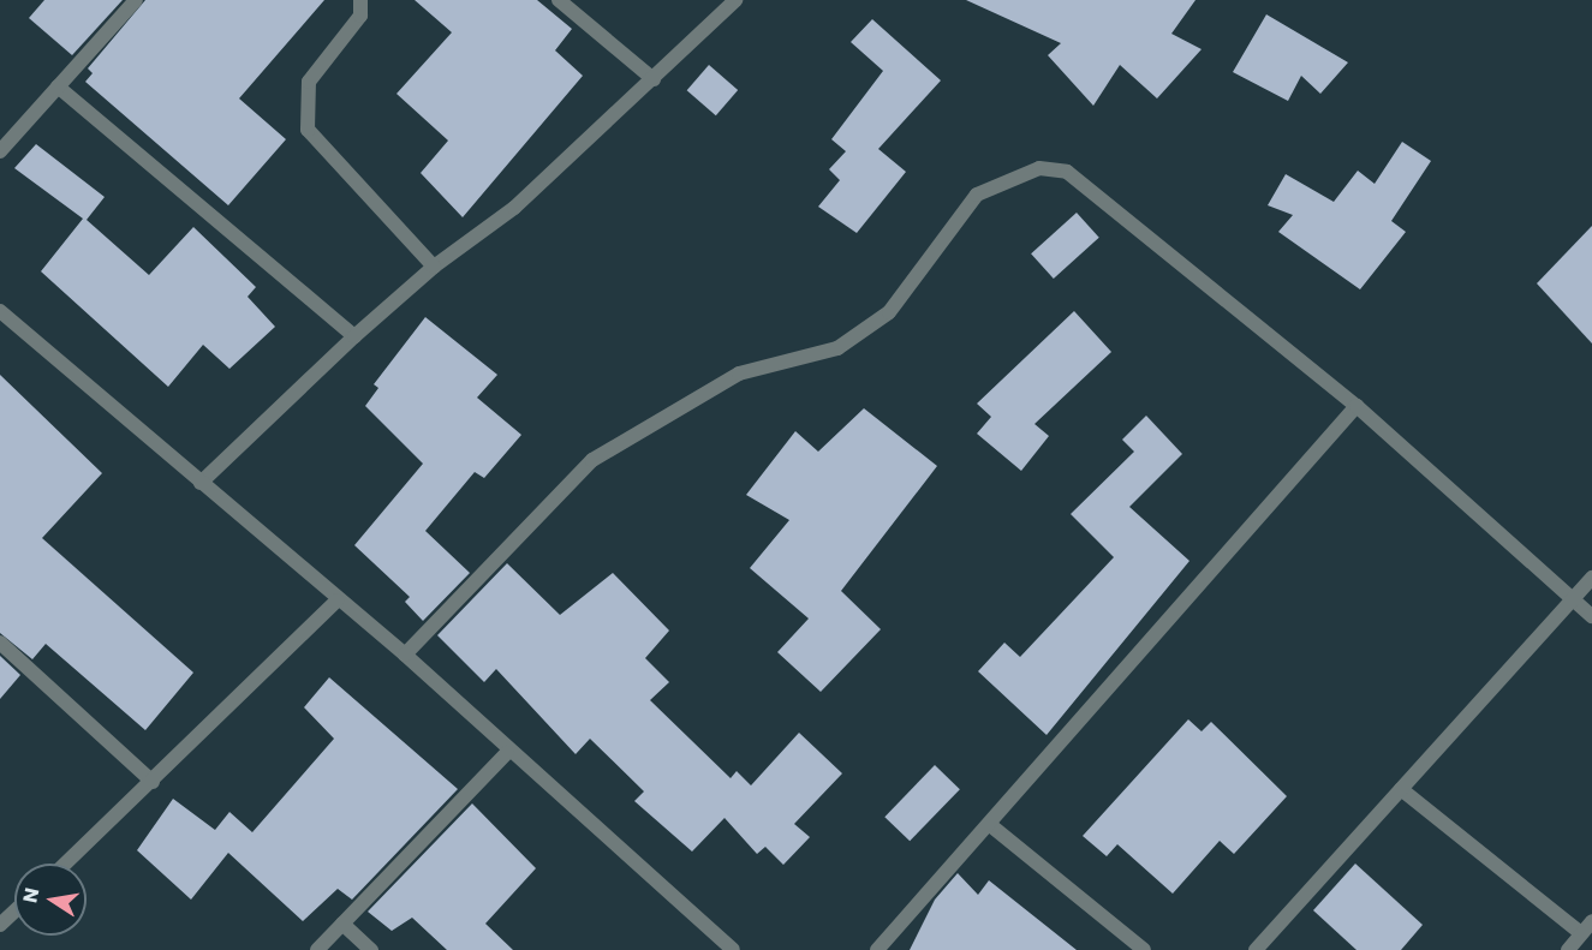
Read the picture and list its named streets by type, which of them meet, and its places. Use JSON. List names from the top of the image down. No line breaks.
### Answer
{"north":"left"}
